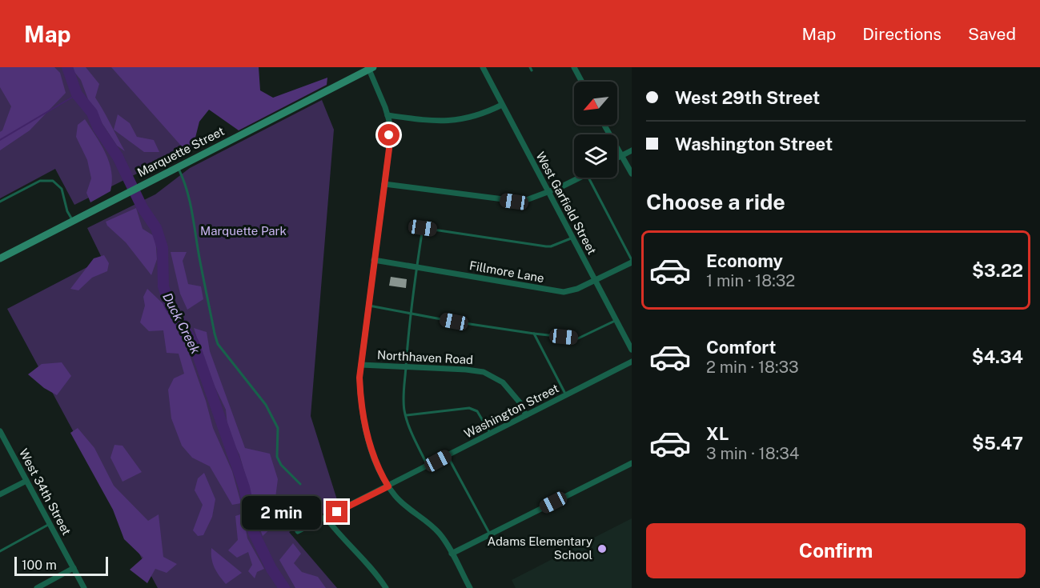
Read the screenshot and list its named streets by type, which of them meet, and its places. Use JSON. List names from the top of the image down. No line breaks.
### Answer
{"streets":{"main road":["Marquette Street"],"street":["West Garfield Street","Fillmore Lane","Northhaven Road","Washington Street","West 34th Street"]},"crossings":[["West Garfield Street","Fillmore Lane"],["Northhaven Road","Washington Street"]],"water":["Duck Creek"],"parks":["Marquette Park"],"places":["Adams Elementary School"],"scale_bar":"100 m","north":"bottom left","page":{"header":"Map","nav":["Map","Directions","Saved"],"banner":["West 29th Street","Washington Street"],"heading":"Choose a ride","list":[{"name":"Economy","note":"1 min · 18:32","value":"$3.22"},{"name":"Comfort","note":"2 min · 18:33","value":"$4.34"},{"name":"XL","note":"3 min · 18:34","value":"$5.47"}],"bubble":"2 min","buttons":"Confirm","scale":"100 m"}}
